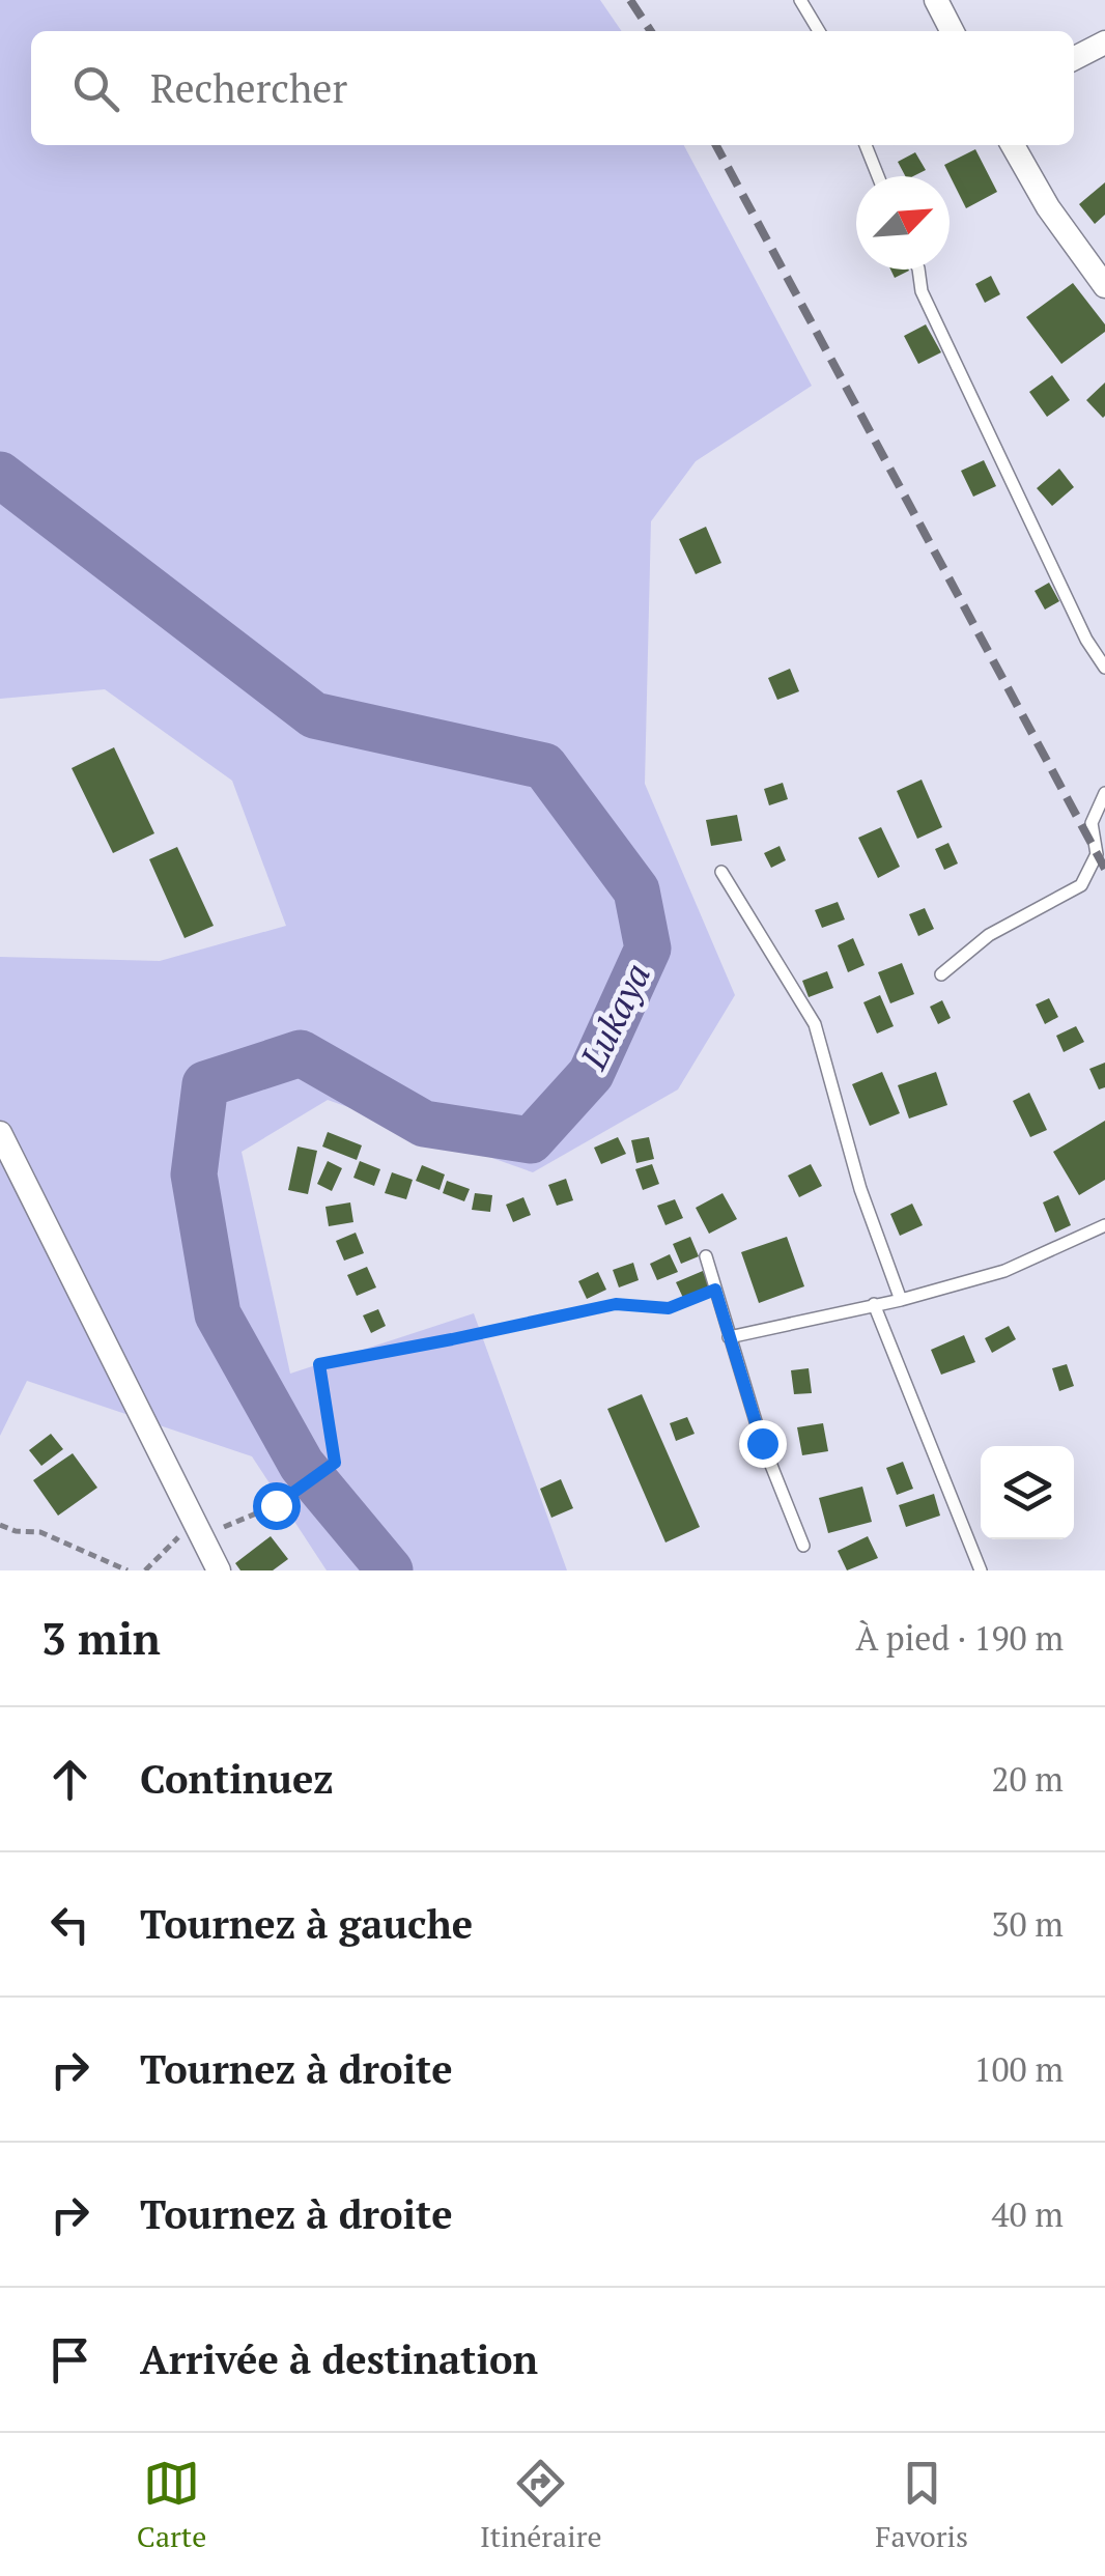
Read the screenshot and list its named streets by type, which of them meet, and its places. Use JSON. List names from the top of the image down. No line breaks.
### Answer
{"water":["Lukaya"],"north":"top right","page":{"search":"Rechercher","heading":["3 min","À pied · 190 m"],"list":[["Continuez","20 m"],["Tournez à gauche","30 m"],["Tournez à droite","100 m"],["Tournez à droite","40 m"],"Arrivée à destination"],"nav":["Carte","Itinéraire","Favoris"]}}
